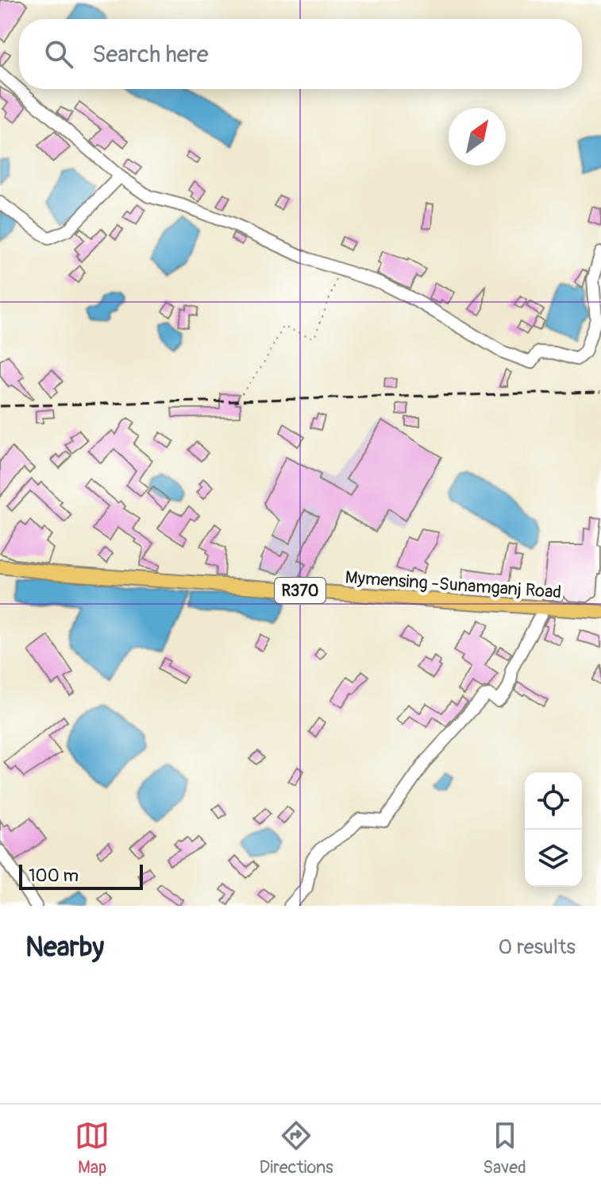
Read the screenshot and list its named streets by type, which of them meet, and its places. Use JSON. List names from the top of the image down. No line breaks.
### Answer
{"streets":{"main road":["Mymensing -Sunamganj Road","R370"]},"scale_bar":"100 m","north":"top right","page":{"search":"Search here","scale":"100 m","heading":["Nearby","0 results"],"nav":["Map","Directions","Saved"]}}
